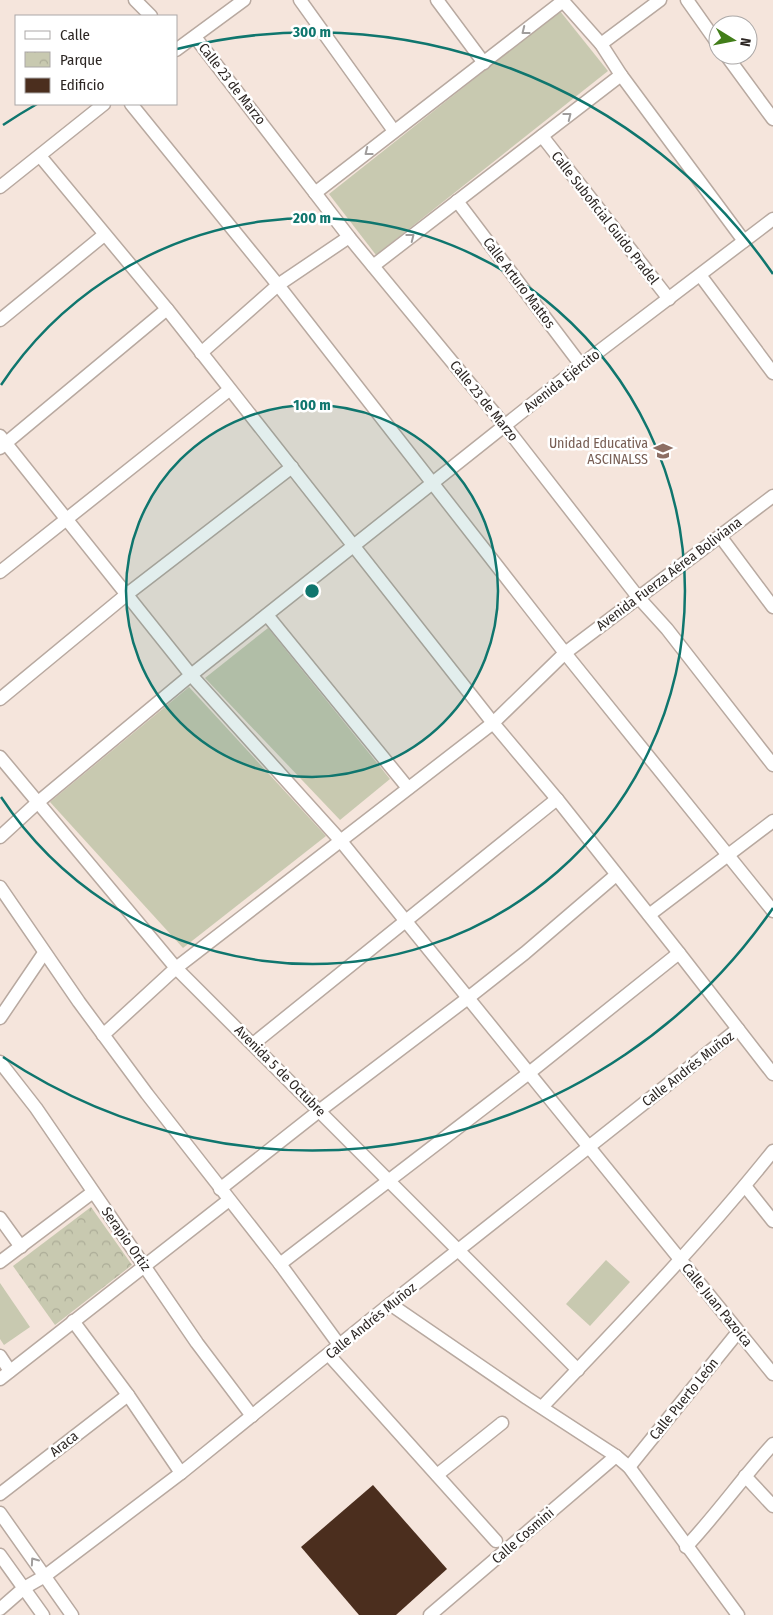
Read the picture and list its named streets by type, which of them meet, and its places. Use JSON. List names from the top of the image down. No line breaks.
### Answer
{"streets":{"street":["Calle 23 de Marzo","Calle Suboficial Guido Pradel","Calle Arturo Mattos","Avenida Ejército","Avenida Fuerza Aérea Boliviana","Calle Andrés Muñoz","Avenida 5 de Octubre","Serapio Ortiz","Calle Juan Pazoica","Calle Puerto León","Araca","Calle Cosmini"]},"crossings":[["Calle 23 de Marzo","Avenida Ejército"],["Calle 23 de Marzo","Avenida Fuerza Aérea Boliviana"],["Calle Suboficial Guido Pradel","Avenida Ejército"],["Calle Arturo Mattos","Avenida Ejército"],["Avenida Ejército","Avenida 5 de Octubre"],["Avenida Ejército","Calle Juan Pazoica"],["Avenida Fuerza Aérea Boliviana","Avenida 5 de Octubre"],["Avenida Fuerza Aérea Boliviana","Calle Juan Pazoica"],["Calle Andrés Muñoz","Avenida 5 de Octubre"],["Calle Andrés Muñoz","Serapio Ortiz"],["Calle Andrés Muñoz","Calle Juan Pazoica"],["Calle Juan Pazoica","Calle Puerto León"]],"places":{"school or university":["Unidad Educativa ASCINALSS"]},"legend":["Calle","Parque","Edificio"],"north":"right","rings":["300 m","200 m","100 m"]}
